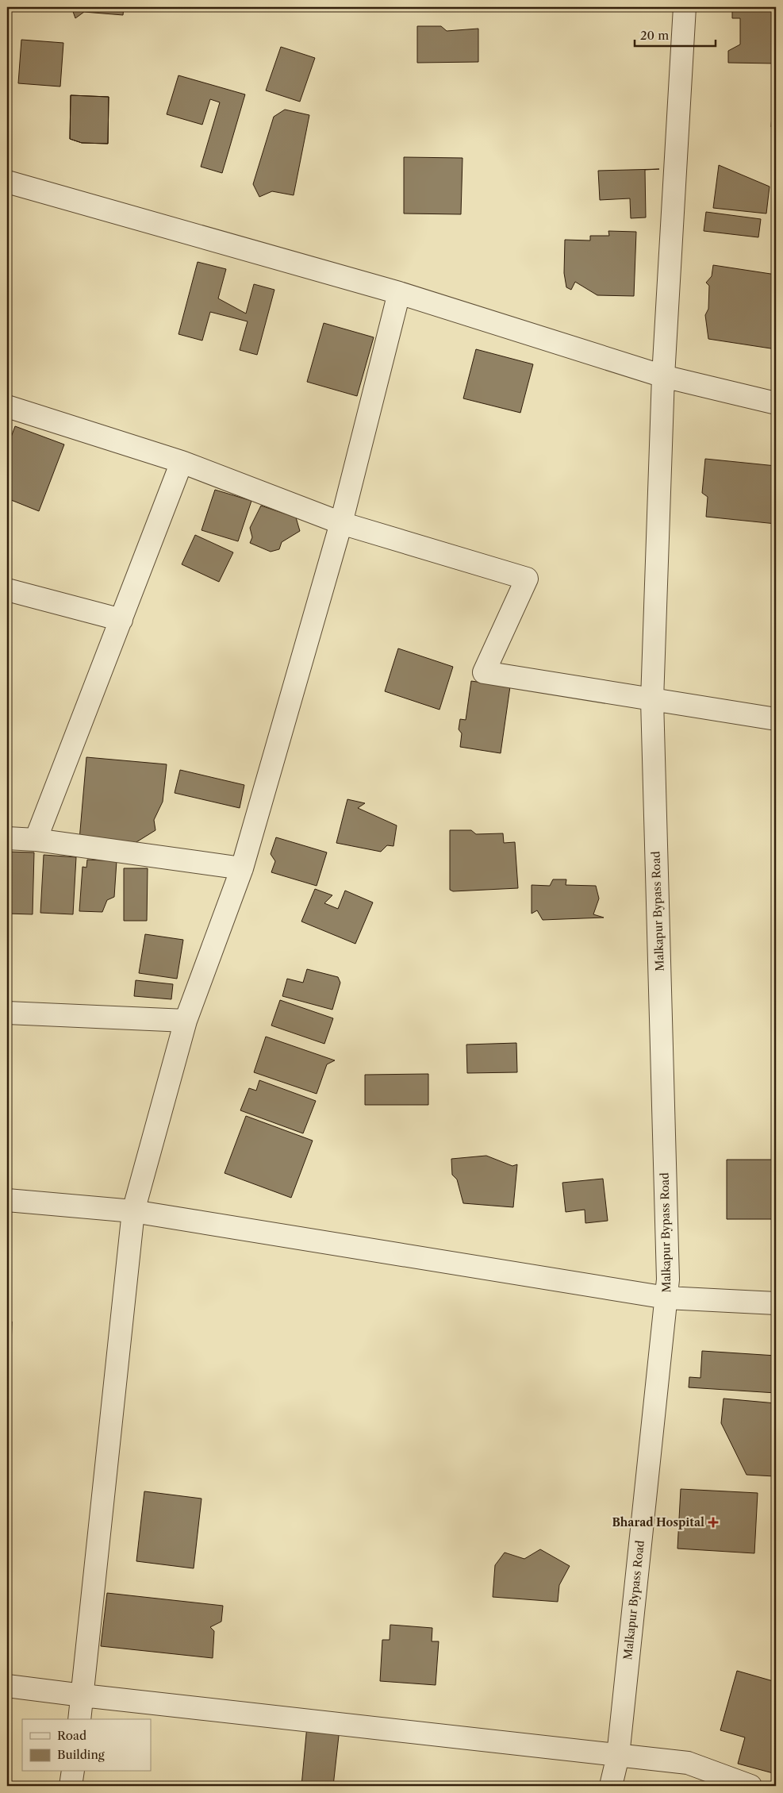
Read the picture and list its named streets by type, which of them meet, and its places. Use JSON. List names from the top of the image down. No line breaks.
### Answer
{"streets":{"street":["Malkapur Bypass Road"]},"places":{"health":["Bharad Hospital"]},"legend":["Road","Building"],"scale_bar":"20 m"}
